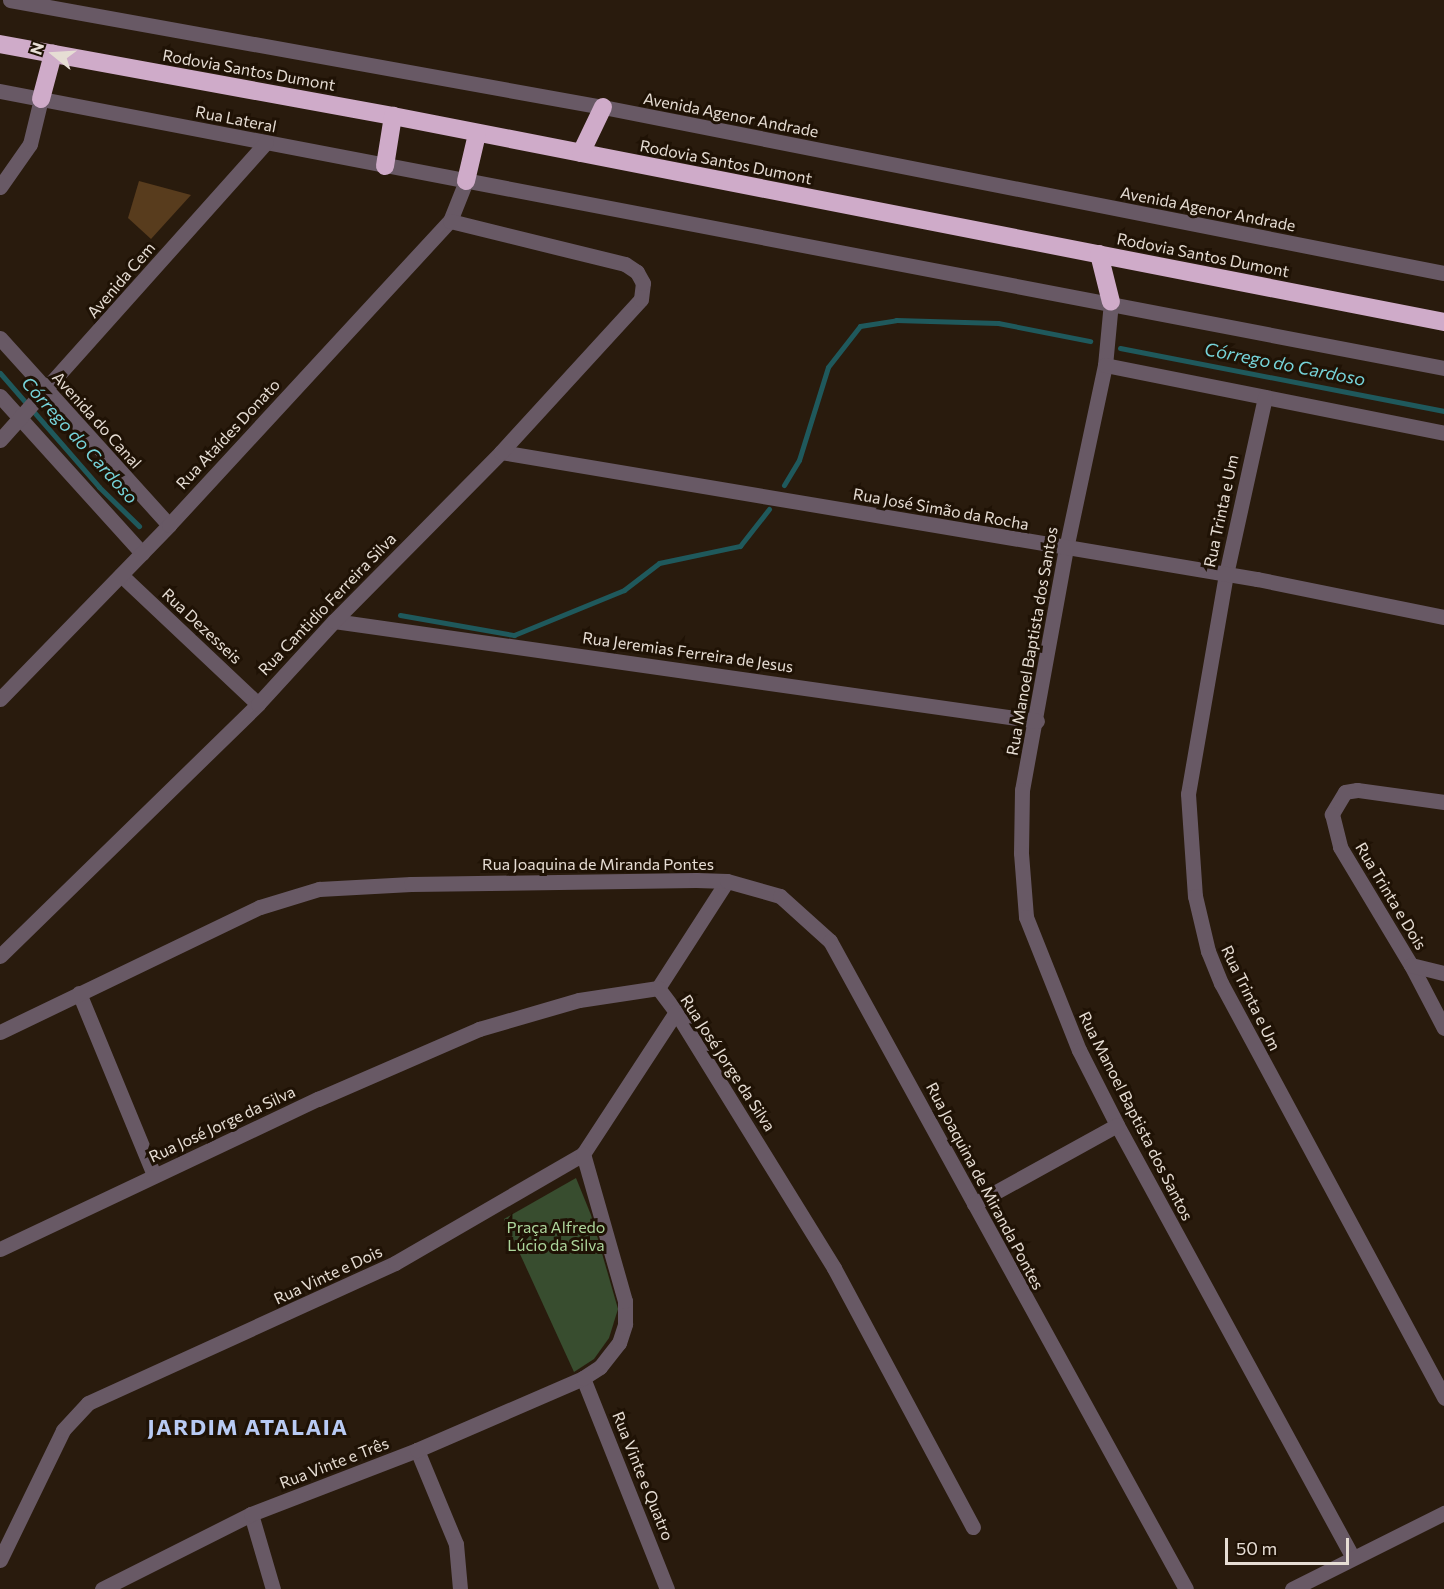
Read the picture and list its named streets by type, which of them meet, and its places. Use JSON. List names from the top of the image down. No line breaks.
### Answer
{"streets":{"highway":["Rodovia Santos Dumont"],"street":["Avenida Agenor Andrade","Rua Lateral","Avenida Cem","Avenida do Canal","Rua Ataídes Donato","Rua José Simão da Rocha","Rua Trinta e Um","Rua Cantidio Ferreira Silva","Rua Dezesseis","Rua Manoel Baptista dos Santos","Rua Jeremias Ferreira de Jesus","Rua Joaquina de Miranda Pontes","Rua Trinta e Dois","Rua José Jorge da Silva","Rua Vinte e Dois","Rua Vinte e Três","Rua Vinte e Quatro"]},"crossings":[["Rua Lateral","Avenida Cem"],["Rua Lateral","Rua Ataídes Donato"],["Avenida Cem","Avenida do Canal"],["Avenida do Canal","Rua Ataídes Donato"],["Rua Ataídes Donato","Rua Cantidio Ferreira Silva"],["Rua Ataídes Donato","Rua Dezesseis"],["Rua José Simão da Rocha","Rua Trinta e Um"],["Rua José Simão da Rocha","Rua Cantidio Ferreira Silva"],["Rua José Simão da Rocha","Rua Manoel Baptista dos Santos"],["Rua Cantidio Ferreira Silva","Rua Dezesseis"],["Rua Cantidio Ferreira Silva","Rua Jeremias Ferreira de Jesus"],["Rua Manoel Baptista dos Santos","Rua Jeremias Ferreira de Jesus"],["Rua José Jorge da Silva","Rua Vinte e Dois"],["Rua Vinte e Três","Rua Vinte e Quatro"]],"districts":["JARDIM ATALAIA"],"water":["Córrego do Cardoso"],"parks":["Praça Alfredo Lúcio da Silva"],"scale_bar":"50 m","north":"left"}
